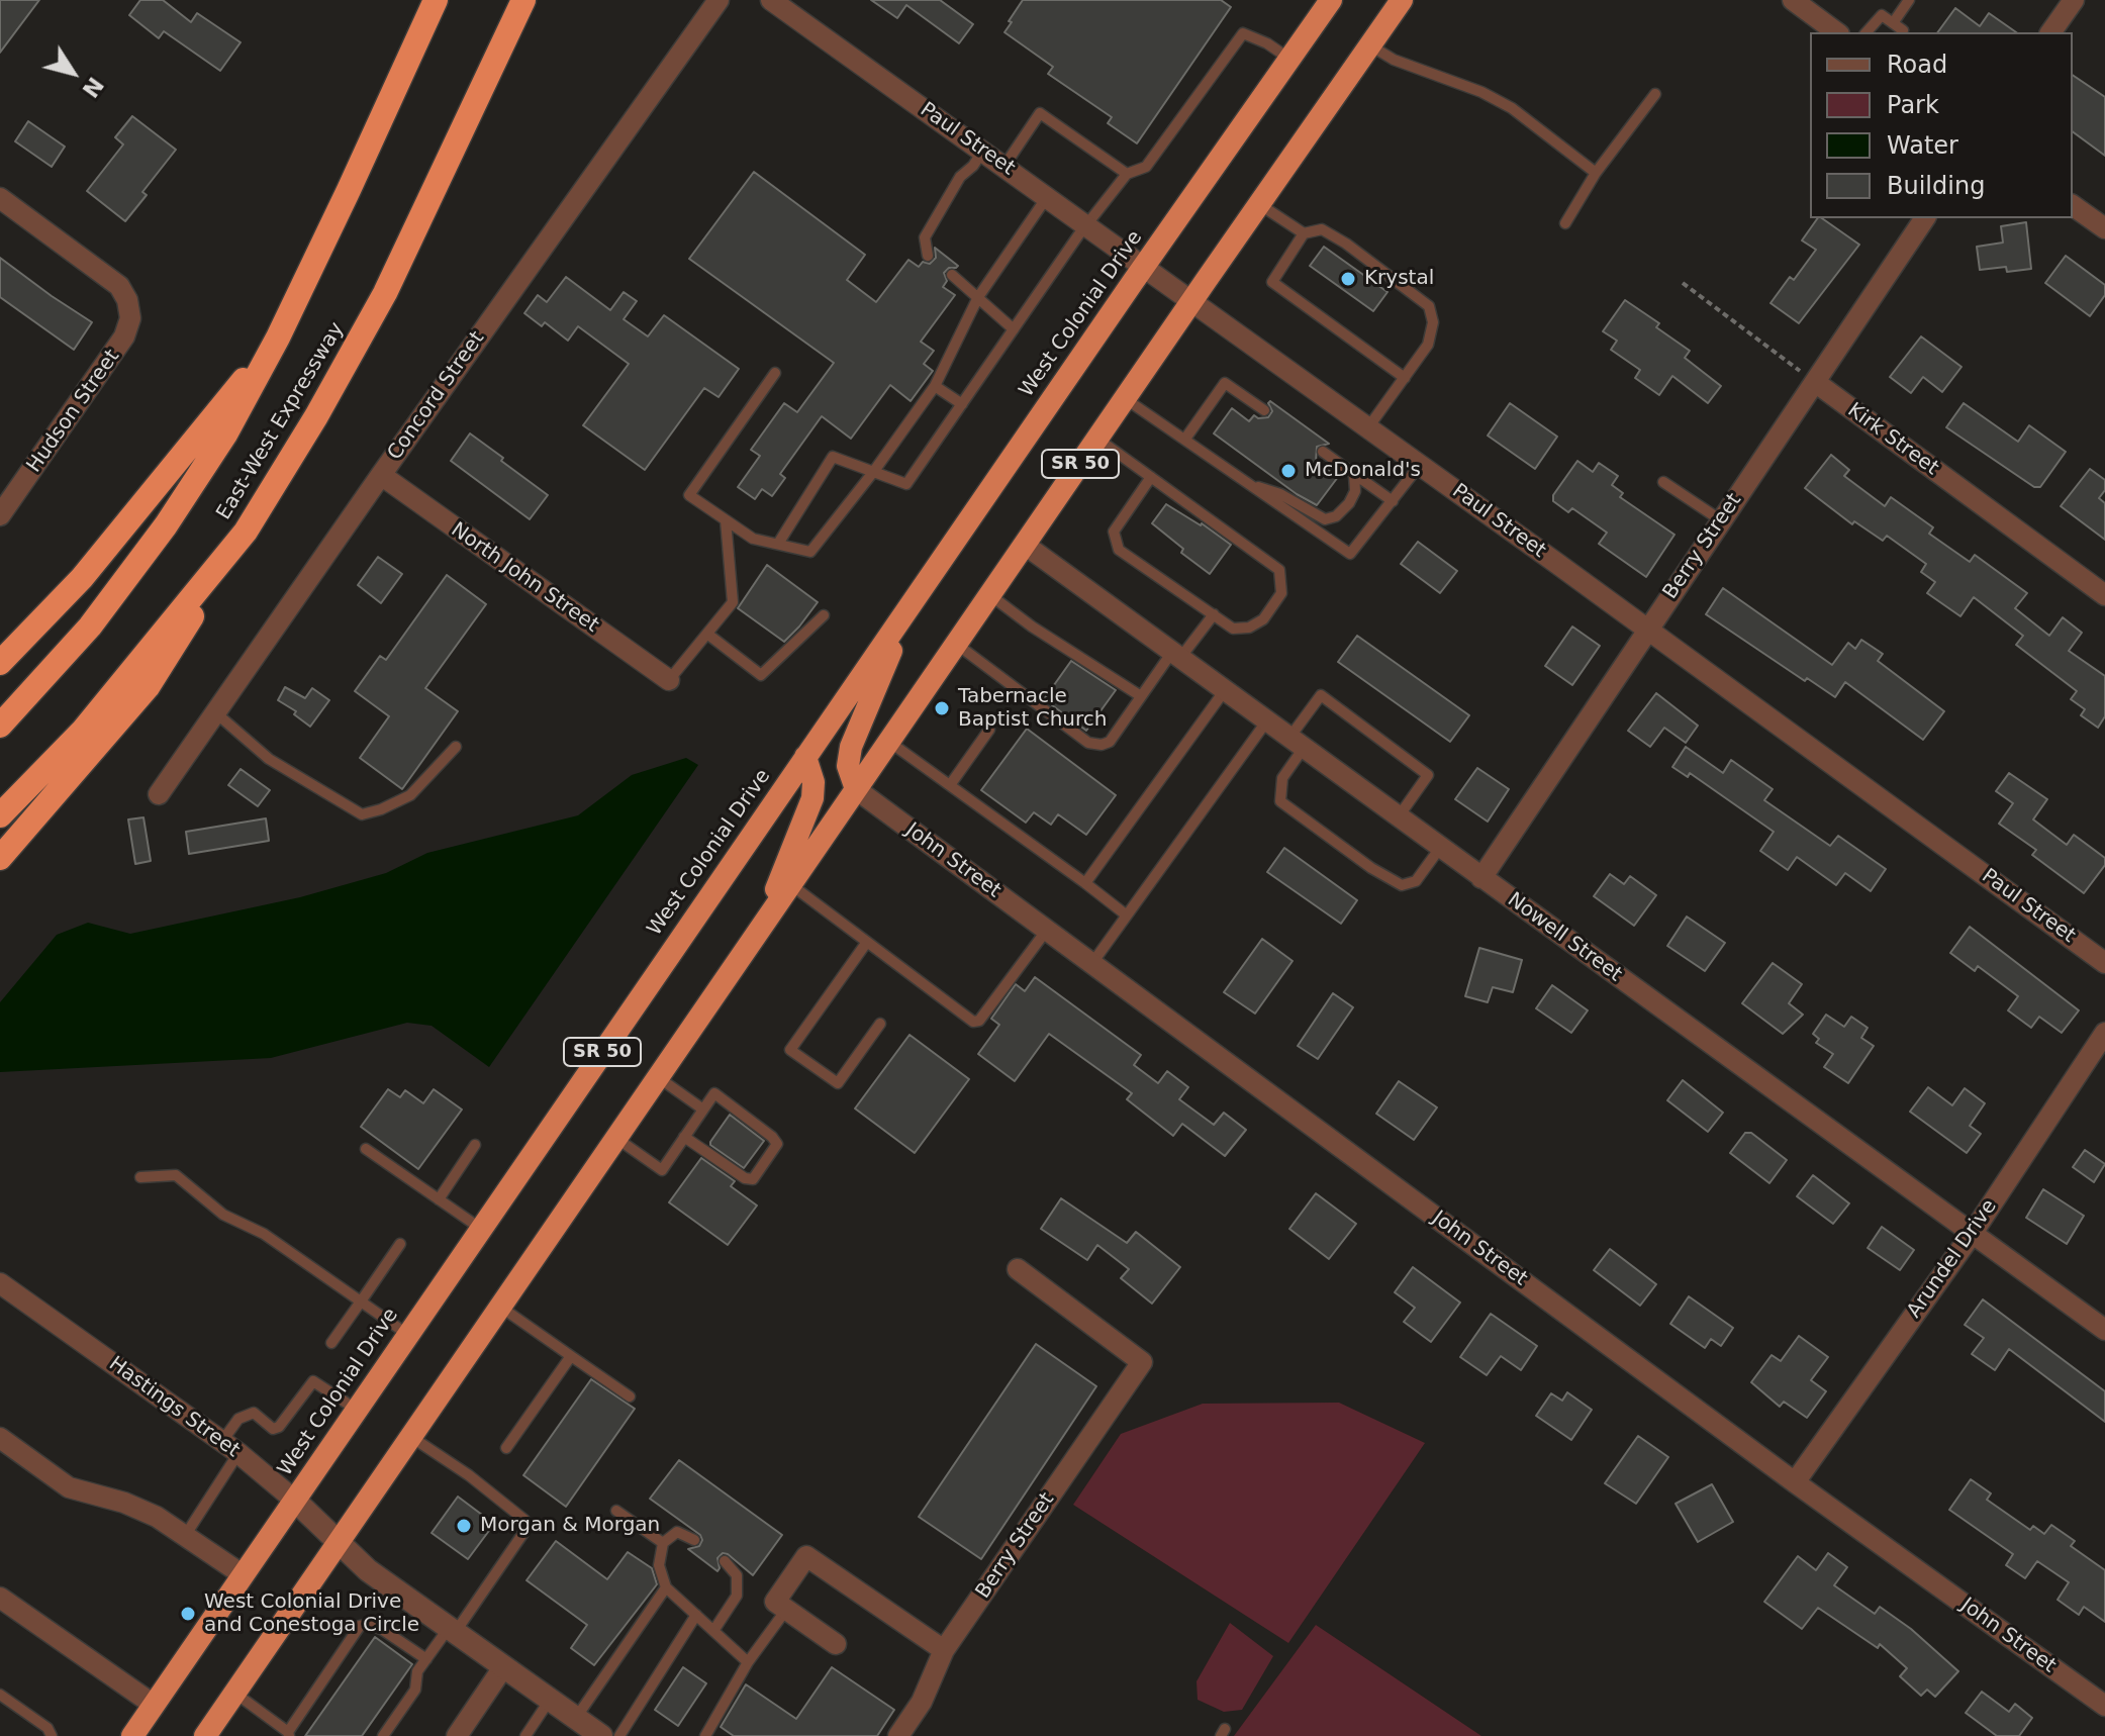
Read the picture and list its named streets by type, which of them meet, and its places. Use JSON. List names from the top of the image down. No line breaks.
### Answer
{"streets":{"highway":["West Colonial Drive","East-West Expressway","SR 50"],"street":["Paul Street","Concord Street","Hudson Street","Kirk Street","Berry Street","North John Street","John Street","Nowell Street","Arundel Drive","Hastings Street"]},"crossings":[["Paul Street","West Colonial Drive"],["Paul Street","SR 50"],["Paul Street","Berry Street"],["West Colonial Drive","Hastings Street"],["Concord Street","North John Street"],["Kirk Street","Berry Street"],["SR 50","John Street"],["SR 50","Nowell Street"],["SR 50","Hastings Street"],["Berry Street","Nowell Street"],["John Street","Arundel Drive"],["Nowell Street","Arundel Drive"]],"places":["Krystal","McDonald's","Tabernacle Baptist Church","Morgan & Morgan","West Colonial Drive and Conestoga Circle"],"legend":["Road","Park","Water","Building"],"north":"bottom right"}
